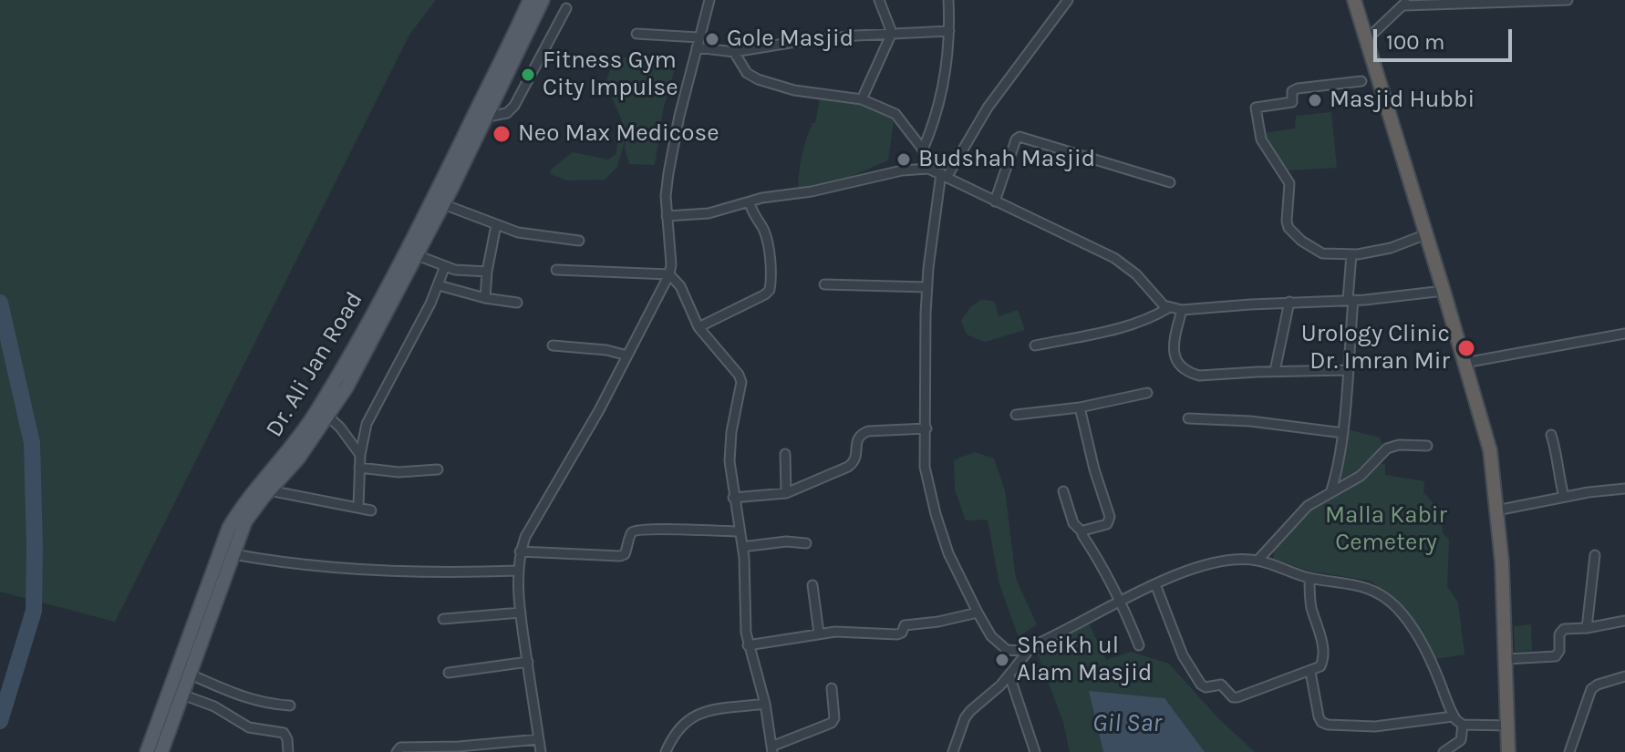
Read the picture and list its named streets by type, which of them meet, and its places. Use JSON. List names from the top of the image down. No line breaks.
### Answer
{"streets":{"main road":["Dr. Ali Jan Road"]},"water":["Gil Sar"],"parks":["Malla Kabir Cemetery"],"places":["Gole Masjid","Fitness Gym City Impulse","Masjid Hubbi","Neo Max Medicose","Budshah Masjid","Urology Clinic Dr. Imran Mir","Sheikh ul Alam Masjid"],"scale_bar":"100 m"}
